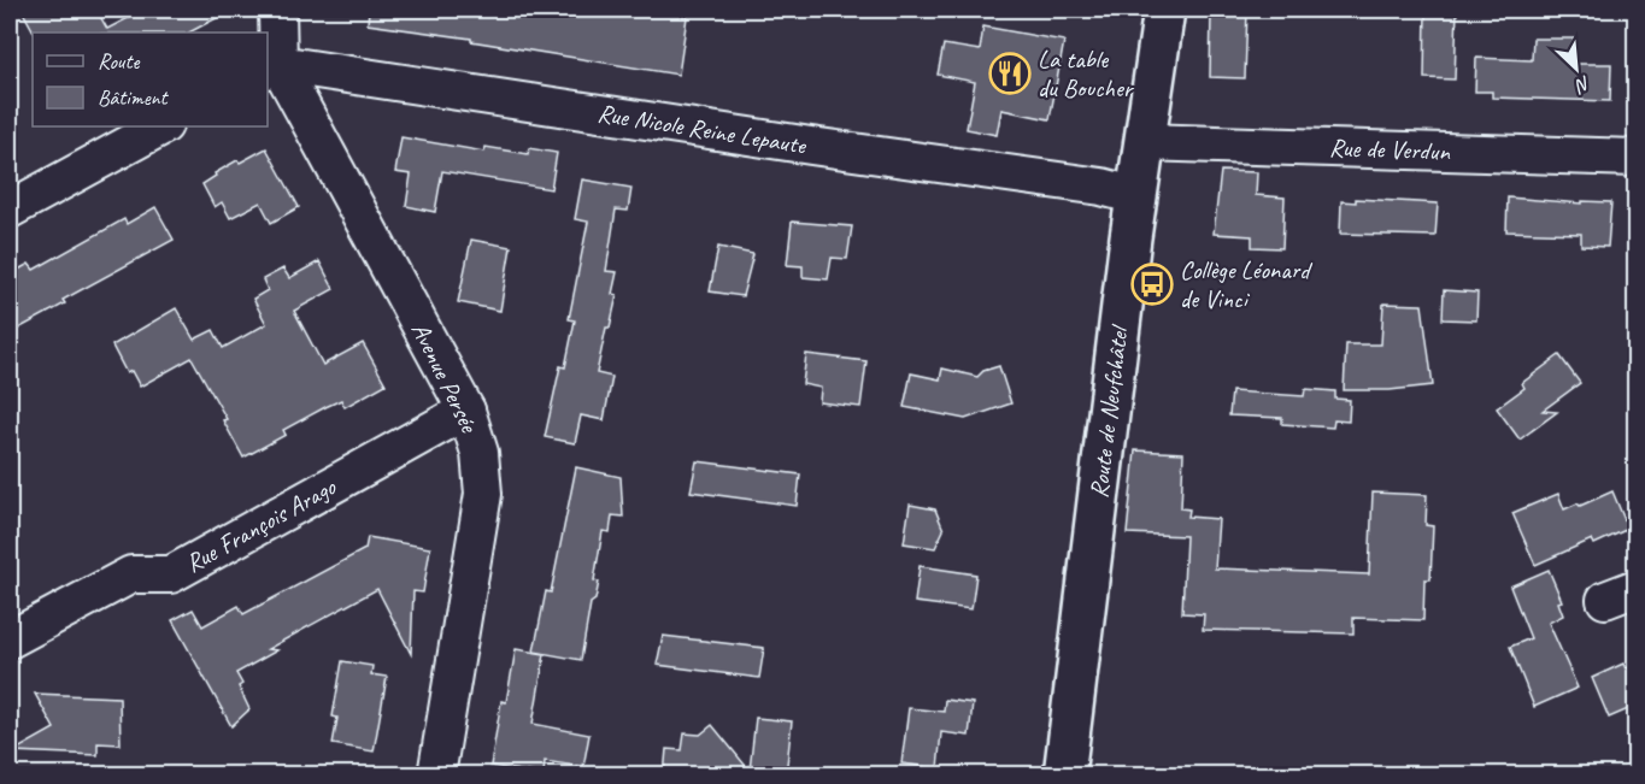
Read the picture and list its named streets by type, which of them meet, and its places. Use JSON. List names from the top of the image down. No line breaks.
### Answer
{"streets":{"main road":["Route de Neufchâtel"],"street":["Rue Nicole Reine Lepaute","Rue de Verdun","Avenue Persée","Rue François Arago"]},"crossings":[["Rue Nicole Reine Lepaute","Avenue Persée"],["Rue Nicole Reine Lepaute","Route de Neufchâtel"],["Rue de Verdun","Route de Neufchâtel"],["Avenue Persée","Rue François Arago"]],"places":{"restaurant":["La table du Boucher"],"bus stop":["Collège Léonard de Vinci"]},"legend":["Route","Bâtiment"],"north":"bottom right"}
